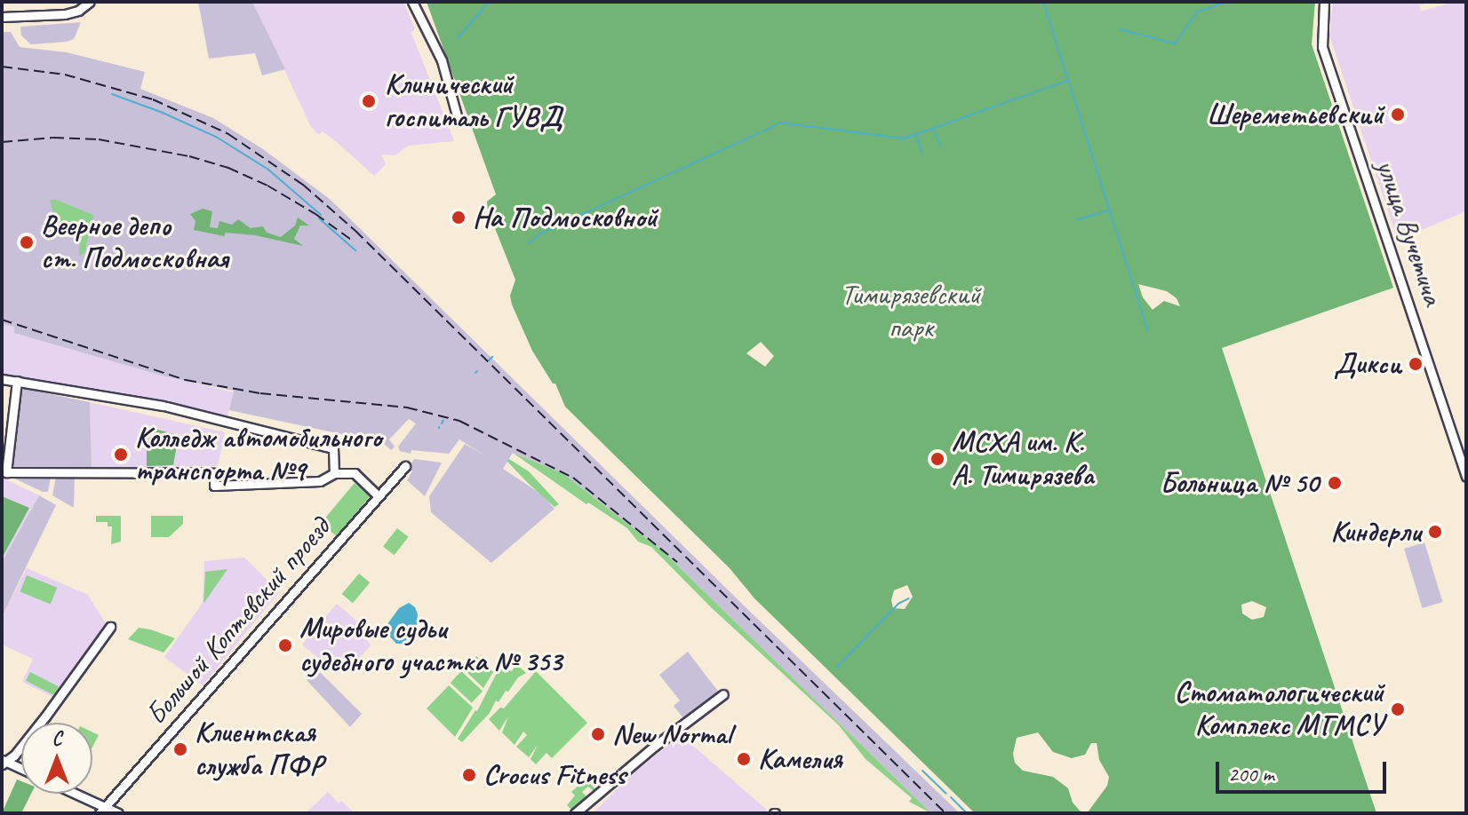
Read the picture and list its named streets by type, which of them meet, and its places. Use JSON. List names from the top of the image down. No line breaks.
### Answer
{"streets":{"street":["улица Вучетича","Большой Коптевский проезд"]},"parks":["Тимирязевский парк"],"places":["Клинический госпиталь ГУВД","Шереметьевский","На Подмосковной","Веерное депо ст. Подмосковная","Дикси","Колледж автомобильного транспорта №9","МСХА им. К. А. Тимирязева","Больница № 50","Киндерли","Мировые судьи судебного участка № 353","Стоматологический Комплекс МГМСУ","New Normal","Клиентская служба ПФР","Камелия","Crocus Fitness"],"scale_bar":"200 m","north":"top"}
